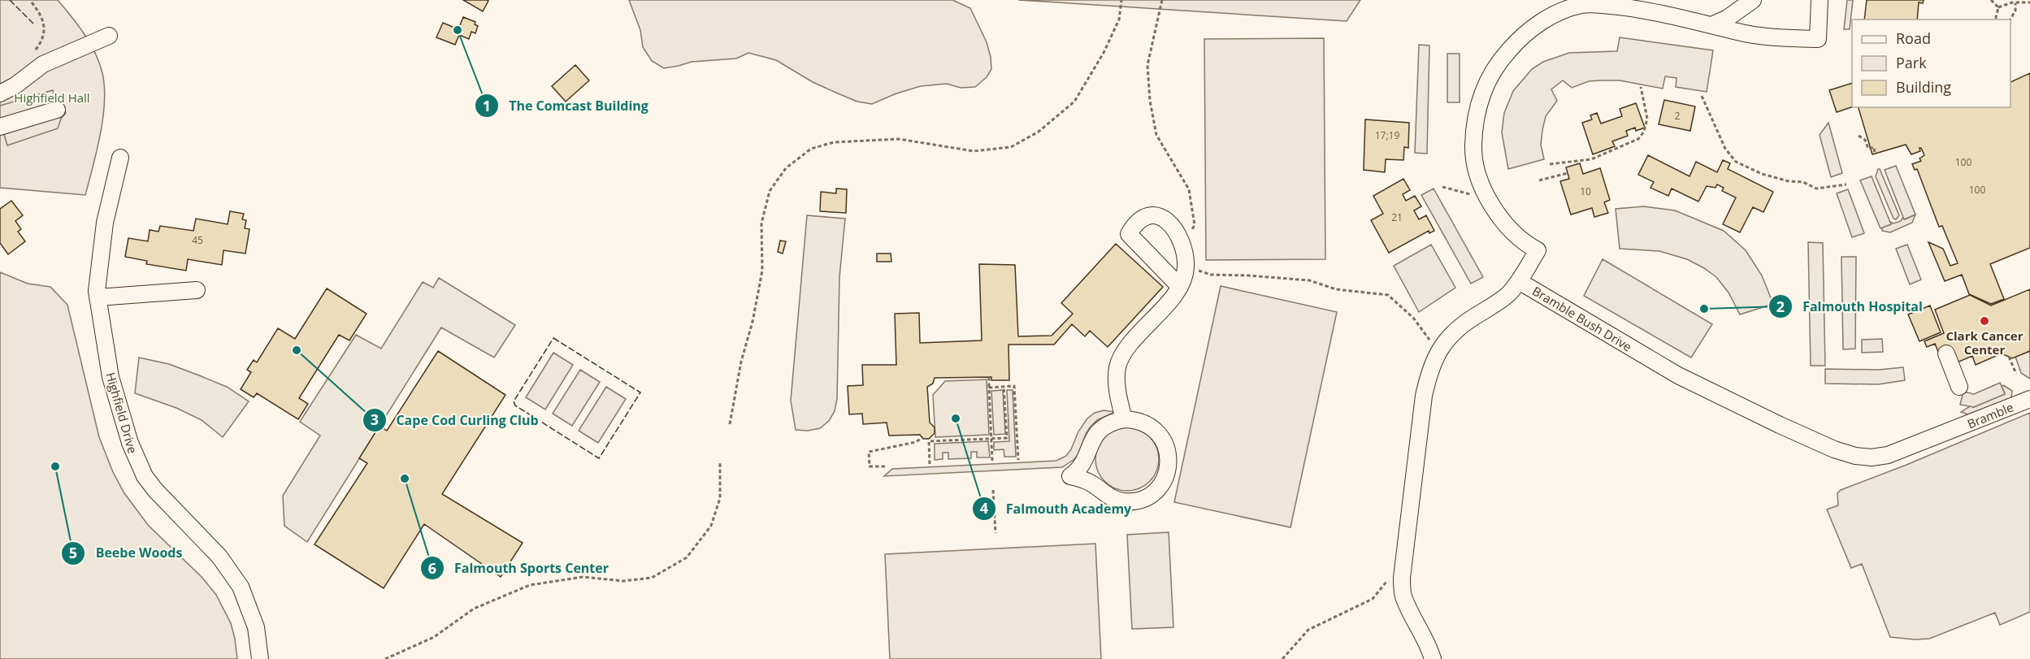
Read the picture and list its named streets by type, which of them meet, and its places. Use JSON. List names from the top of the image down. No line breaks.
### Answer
{"streets":{"street":["Bramble Bush Drive","Highfield Drive","Bramble"]},"crossings":[["Bramble Bush Drive","Bramble"]],"parks":["Highfield Hall"],"places":["The Comcast Building","Falmouth Hospital","Clark Cancer Center","Cape Cod Curling Club","Falmouth Academy","Beebe Woods","Falmouth Sports Center"],"house_numbers":["2","17;19","100","100","10","21","45"],"legend":["Road","Park","Building"]}
